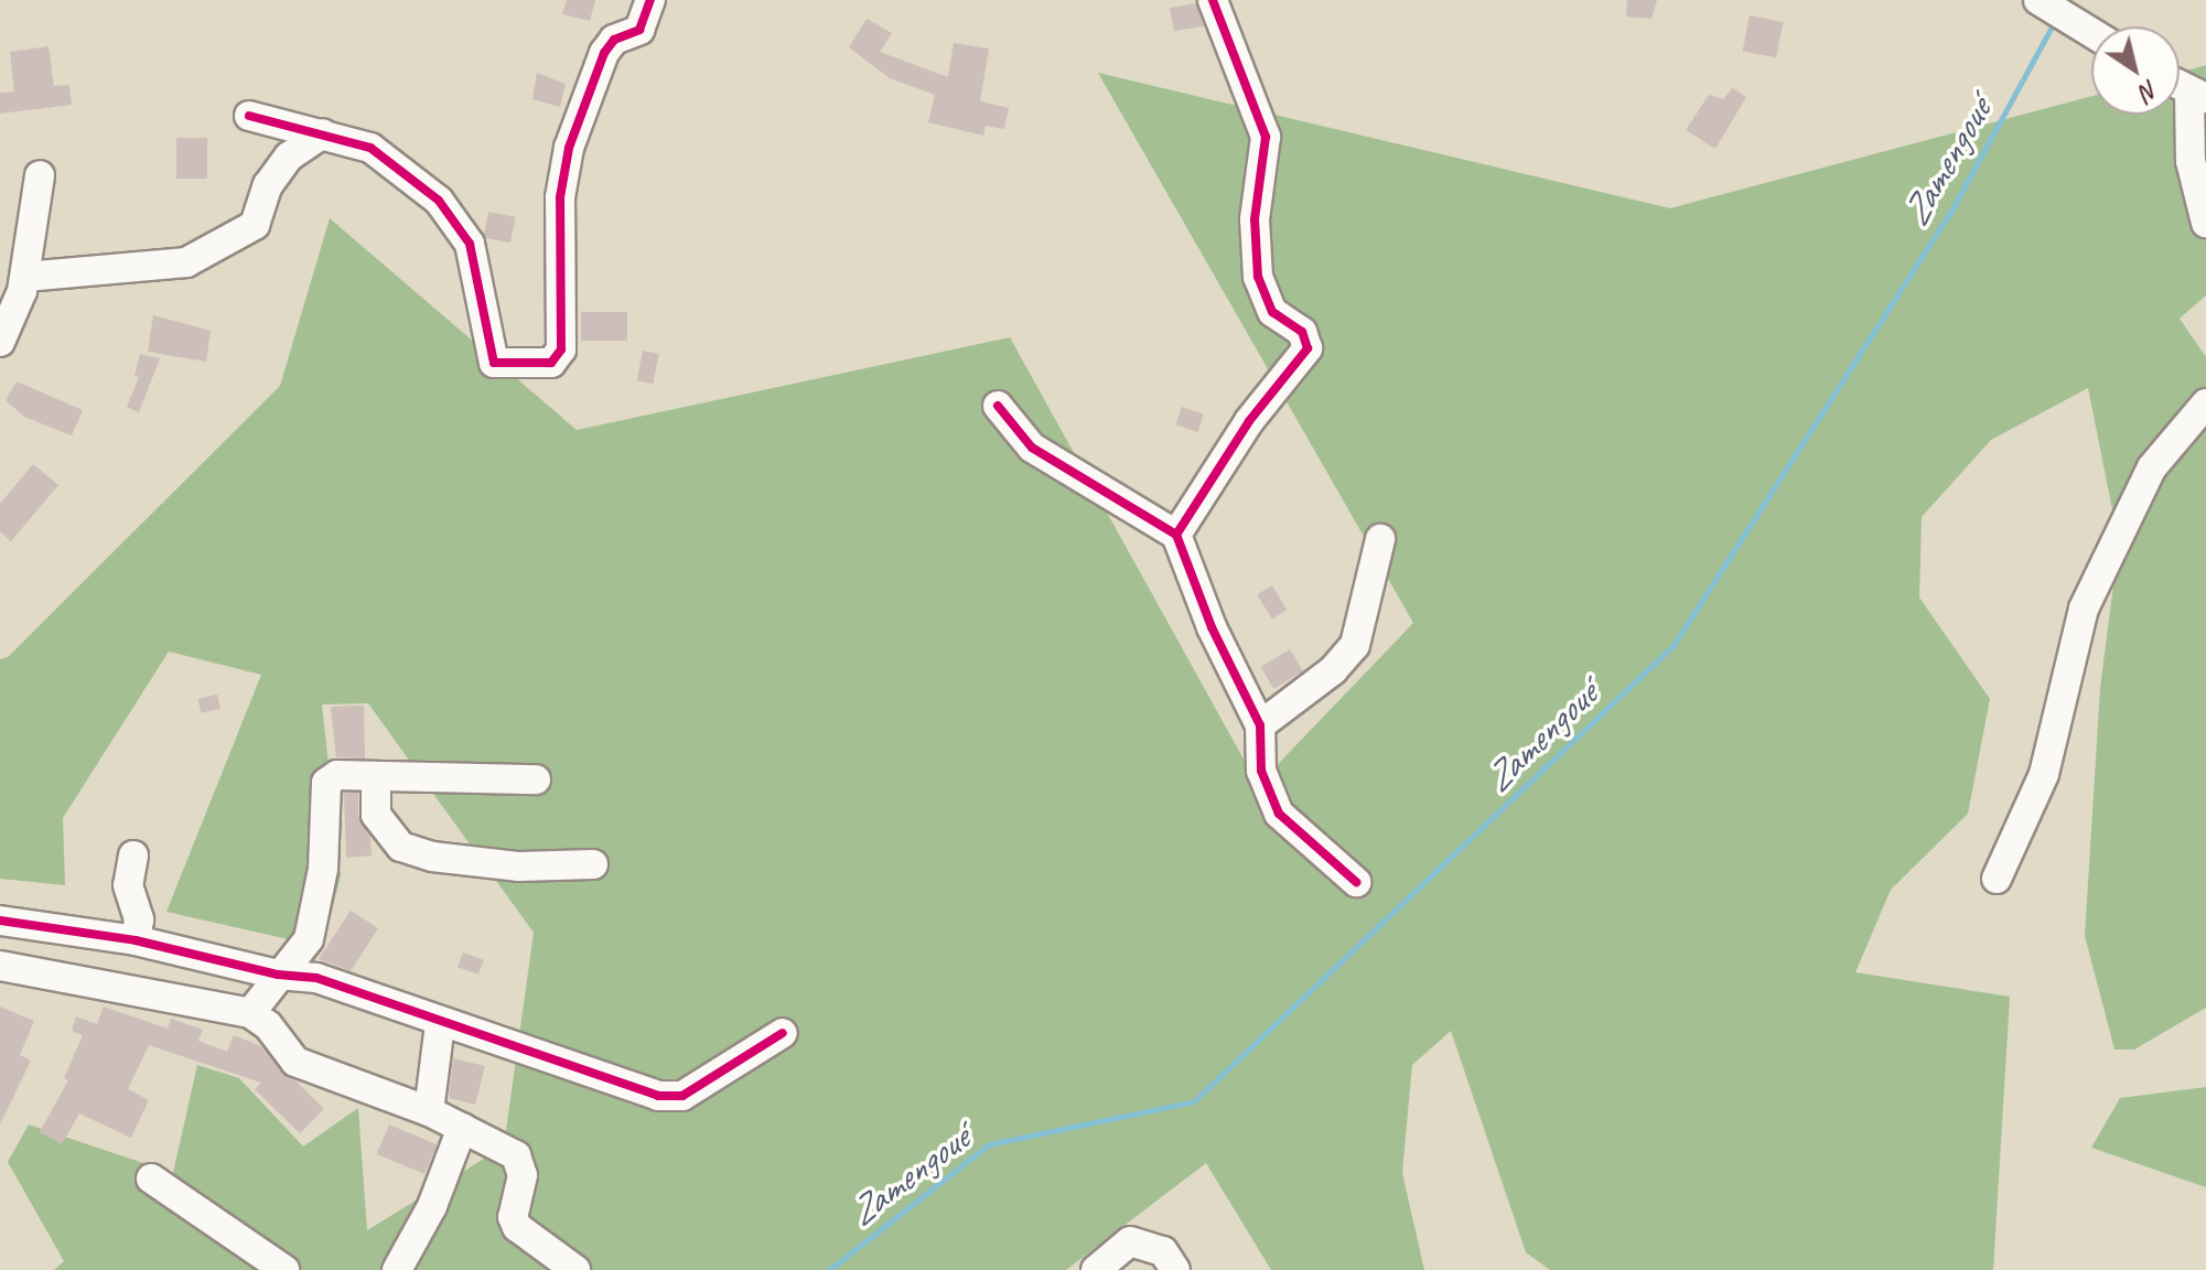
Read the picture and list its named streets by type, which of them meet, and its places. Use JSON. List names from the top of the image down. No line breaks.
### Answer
{"water":["Zamengoué"],"north":"bottom right"}
